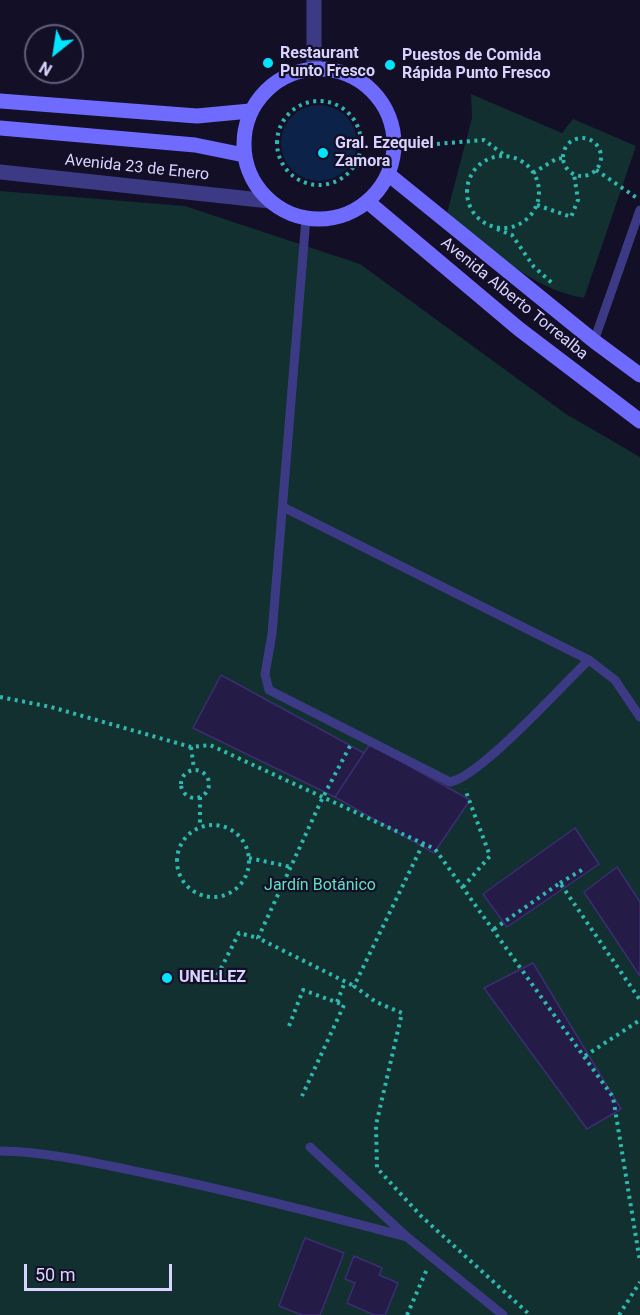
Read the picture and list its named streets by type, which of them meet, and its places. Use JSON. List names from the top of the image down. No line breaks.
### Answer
{"streets":{"main road":["Avenida 23 de Enero","Avenida Alberto Torrealba"]},"parks":["Jardín Botánico"],"places":["Restaurant Punto Fresco","Puestos de Comida Rápida Punto Fresco","Gral. Ezequiel Zamora","UNELLEZ"],"scale_bar":"50 m","north":"bottom left"}
